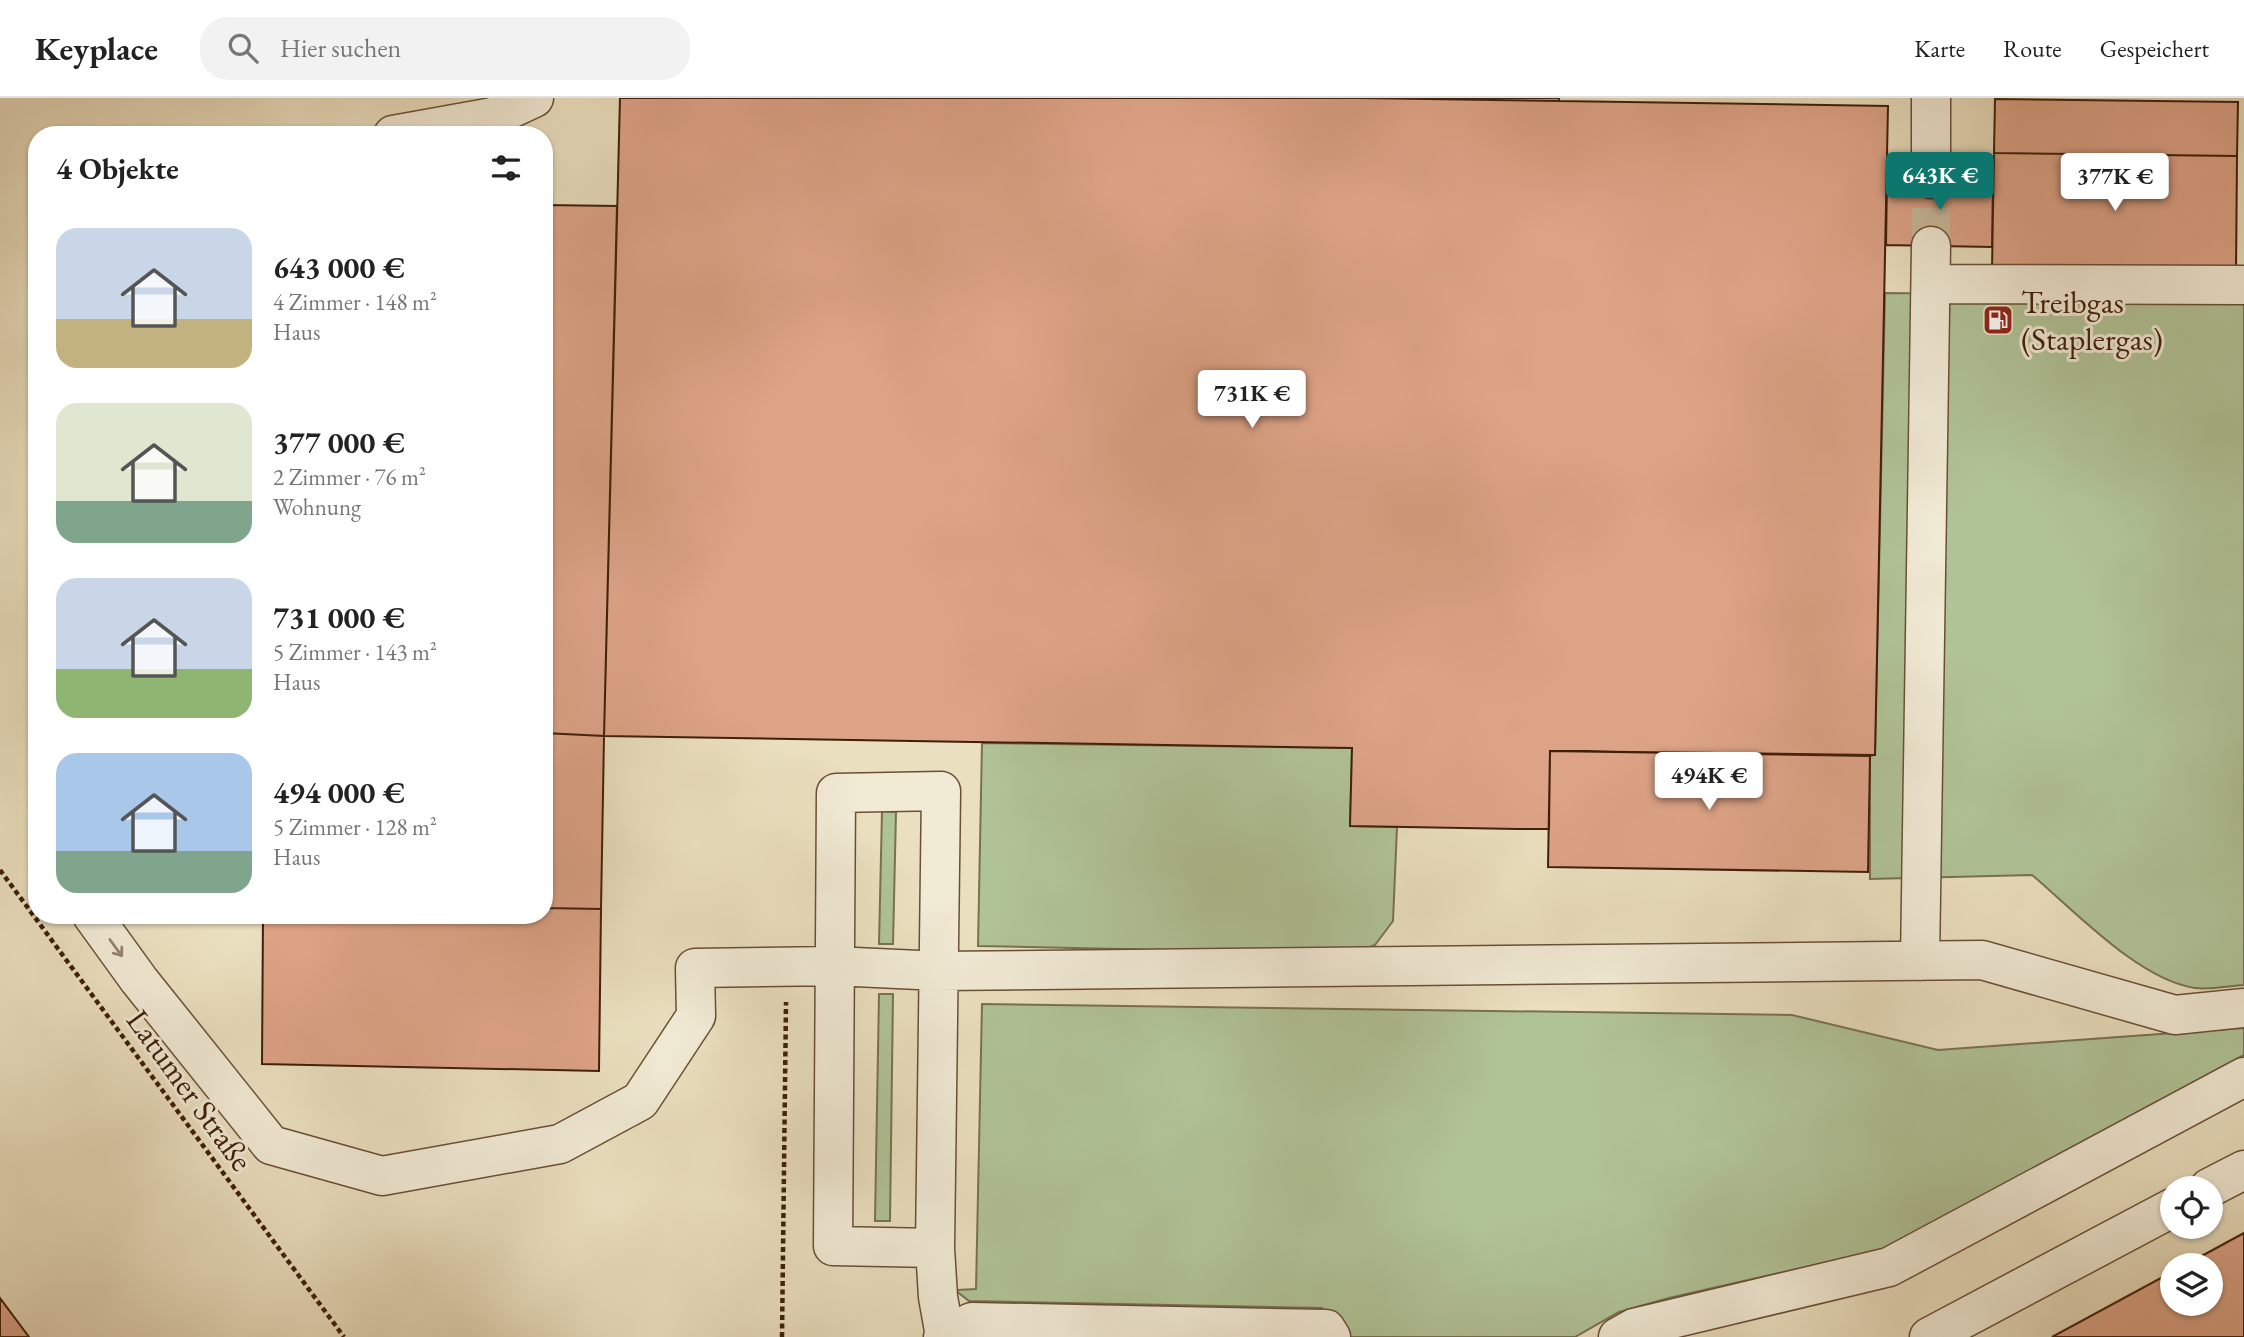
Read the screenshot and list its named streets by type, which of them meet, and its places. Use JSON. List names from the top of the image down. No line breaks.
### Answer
{"streets":{"path":["Latumer Straße"]},"places":{"fuel station":["Treibgas (Staplergas)"]},"page":{"header":"Keyplace","search":"Hier suchen","nav":["Karte","Route","Gespeichert"],"heading":"4 Objekte","price":["643K €","377K €","731K €","494K €"],"list":[{"name":"643 000 €","note":"4 Zimmer · 148 m² · Haus"},{"name":"377 000 €","note":"2 Zimmer · 76 m² · Wohnung"},{"name":"731 000 €","note":"5 Zimmer · 143 m² · Haus"},{"name":"494 000 €","note":"5 Zimmer · 128 m² · Haus"}]}}
